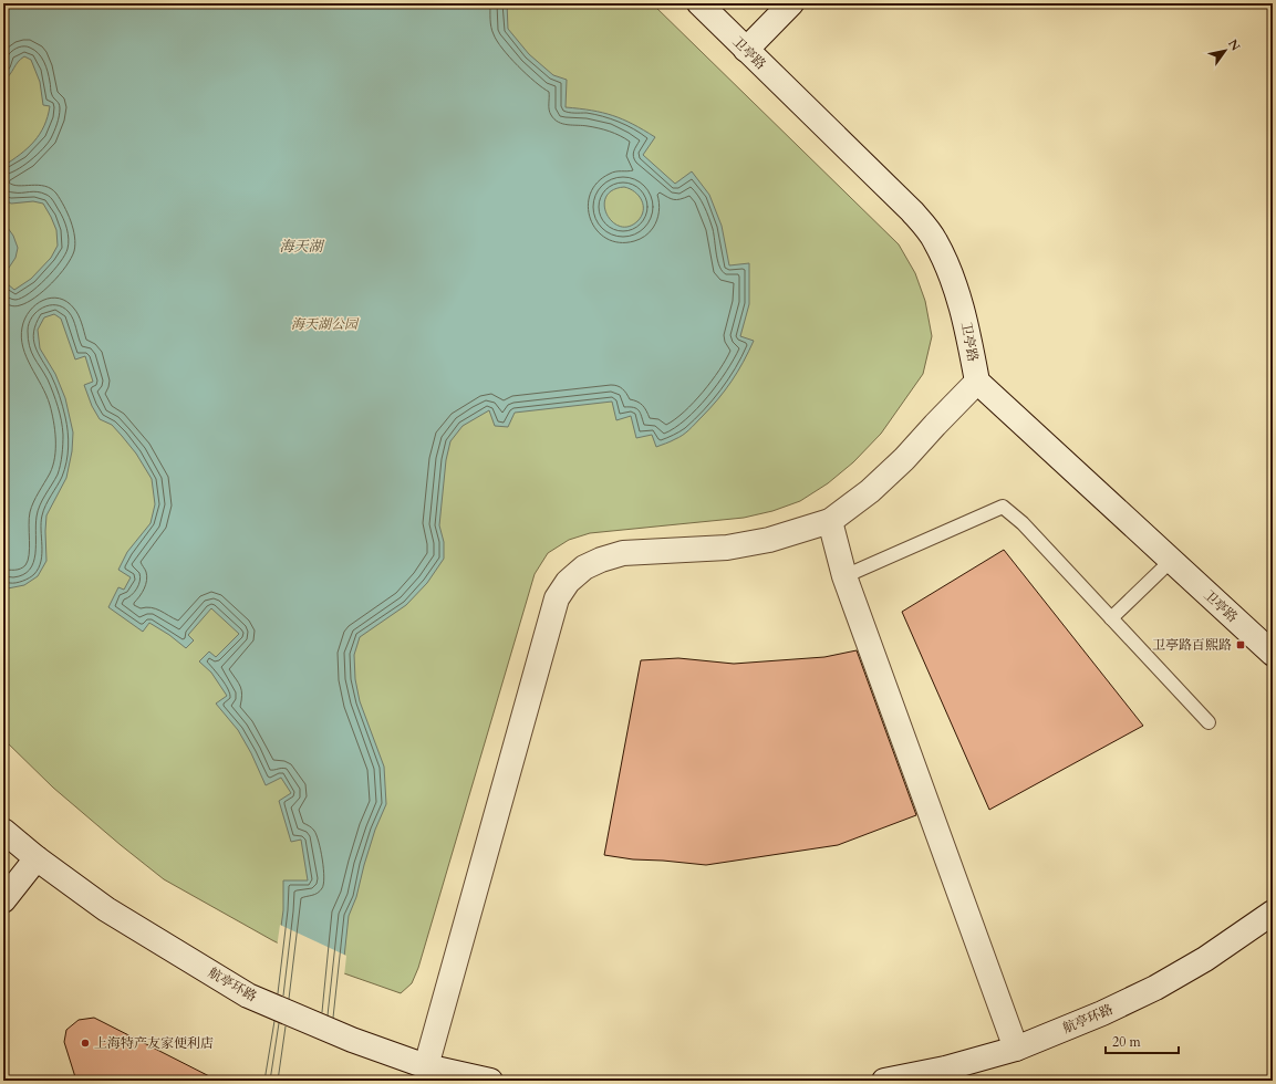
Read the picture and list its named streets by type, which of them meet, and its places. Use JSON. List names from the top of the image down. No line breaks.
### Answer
{"streets":{"street":["卫亭路","航亭环路"]},"water":["海天湖"],"parks":["海天湖公园"],"places":{"transit":["卫亭路百熙路"],"other":["上海特产友家便利店"]},"scale_bar":"20 m","north":"top right"}
